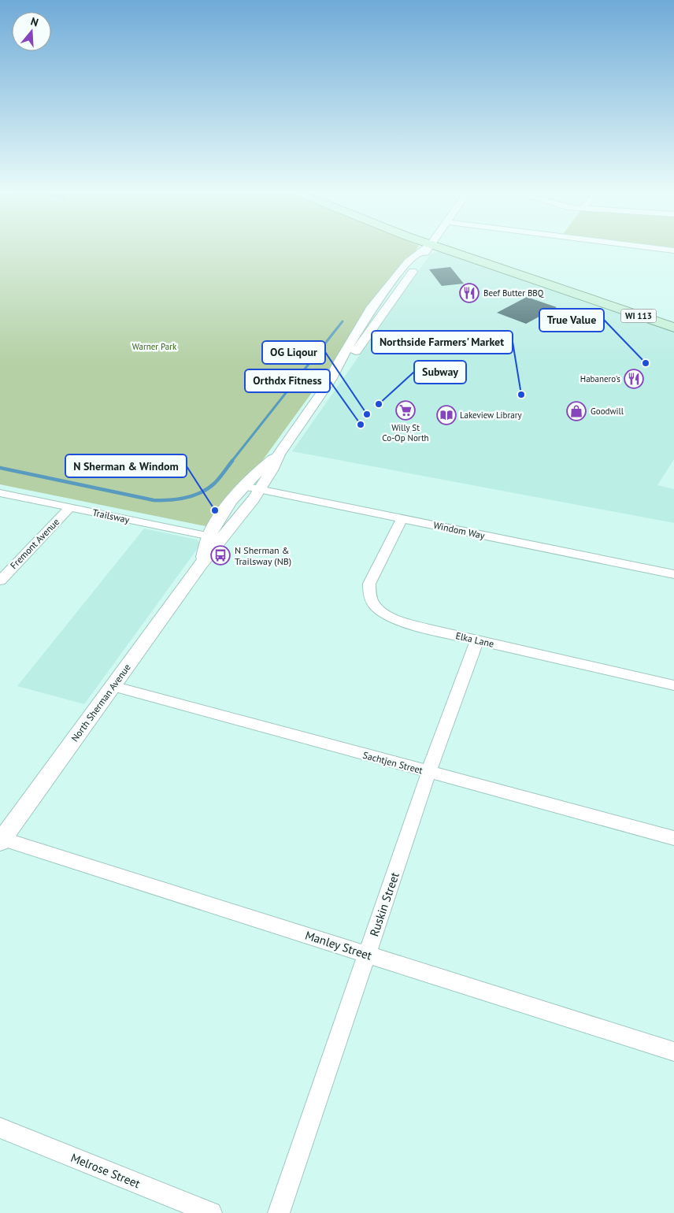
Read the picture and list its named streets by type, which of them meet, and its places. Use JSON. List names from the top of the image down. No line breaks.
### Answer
{"streets":{"main road":["WI 113"],"street":["Trailsway","Windom Way","Fremont Avenue","Elka Lane","North Sherman Avenue","Sachtjen Street","Ruskin Street","Manley Street","Melrose Street"]},"crossings":[["Trailsway","Fremont Avenue"],["Trailsway","North Sherman Avenue"],["Windom Way","Elka Lane"],["Windom Way","North Sherman Avenue"],["Elka Lane","Ruskin Street"],["North Sherman Avenue","Sachtjen Street"],["North Sherman Avenue","Manley Street"],["Sachtjen Street","Ruskin Street"],["Ruskin Street","Manley Street"]],"parks":["Warner Park"],"places":{"restaurant":["Beef Butter BBQ","Habanero's"],"other":["True Value","Northside Farmers' Market","Subway","OG Liqour","Orthdx Fitness","N Sherman & Windom"],"supermarket":["Willy St Co-Op North"],"shop":["Goodwill"],"library":["Lakeview Library"],"bus stop":["N Sherman & Trailsway (NB)"]},"north":"top"}
